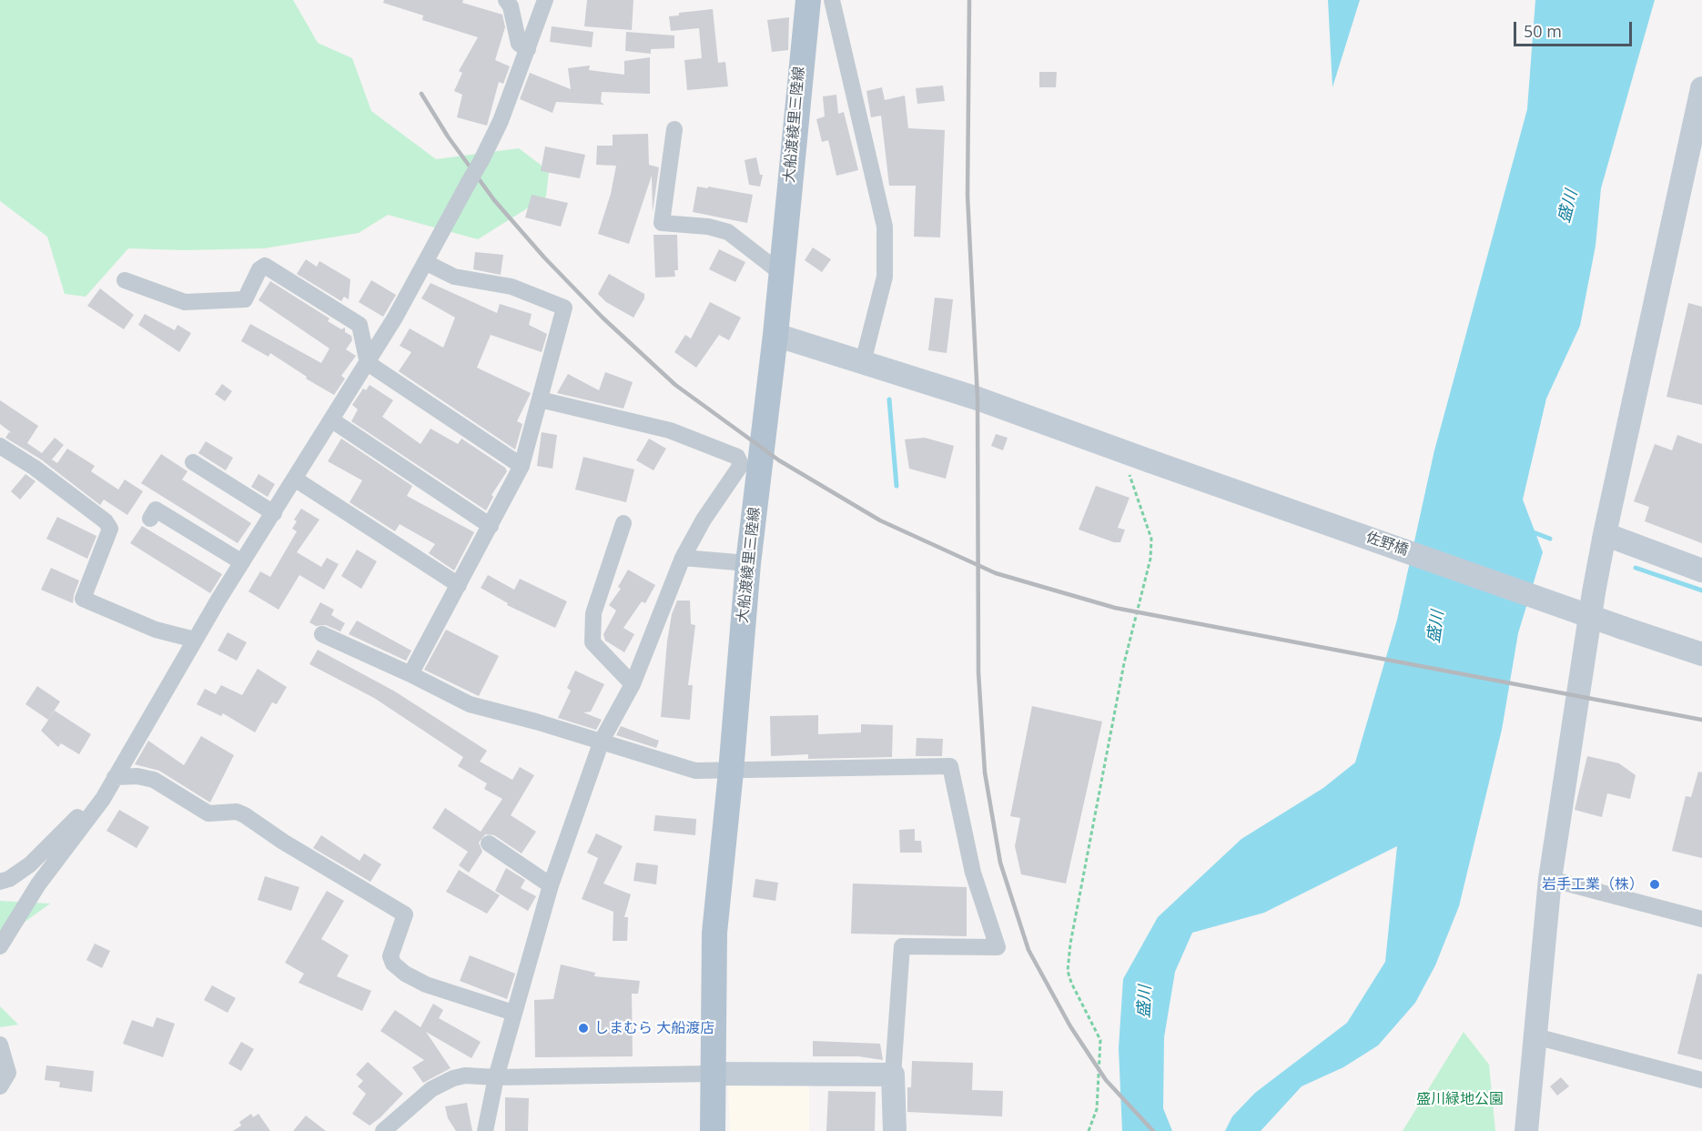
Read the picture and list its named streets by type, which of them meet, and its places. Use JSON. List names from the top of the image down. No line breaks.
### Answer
{"streets":{"main road":["大船渡綾里三陸線"],"street":["佐野橋"]},"crossings":[["大船渡綾里三陸線","佐野橋"]],"water":["盛川"],"parks":["盛川緑地公園"],"places":["岩手工業（株）","しまむら 大船渡店"],"scale_bar":"50 m"}
